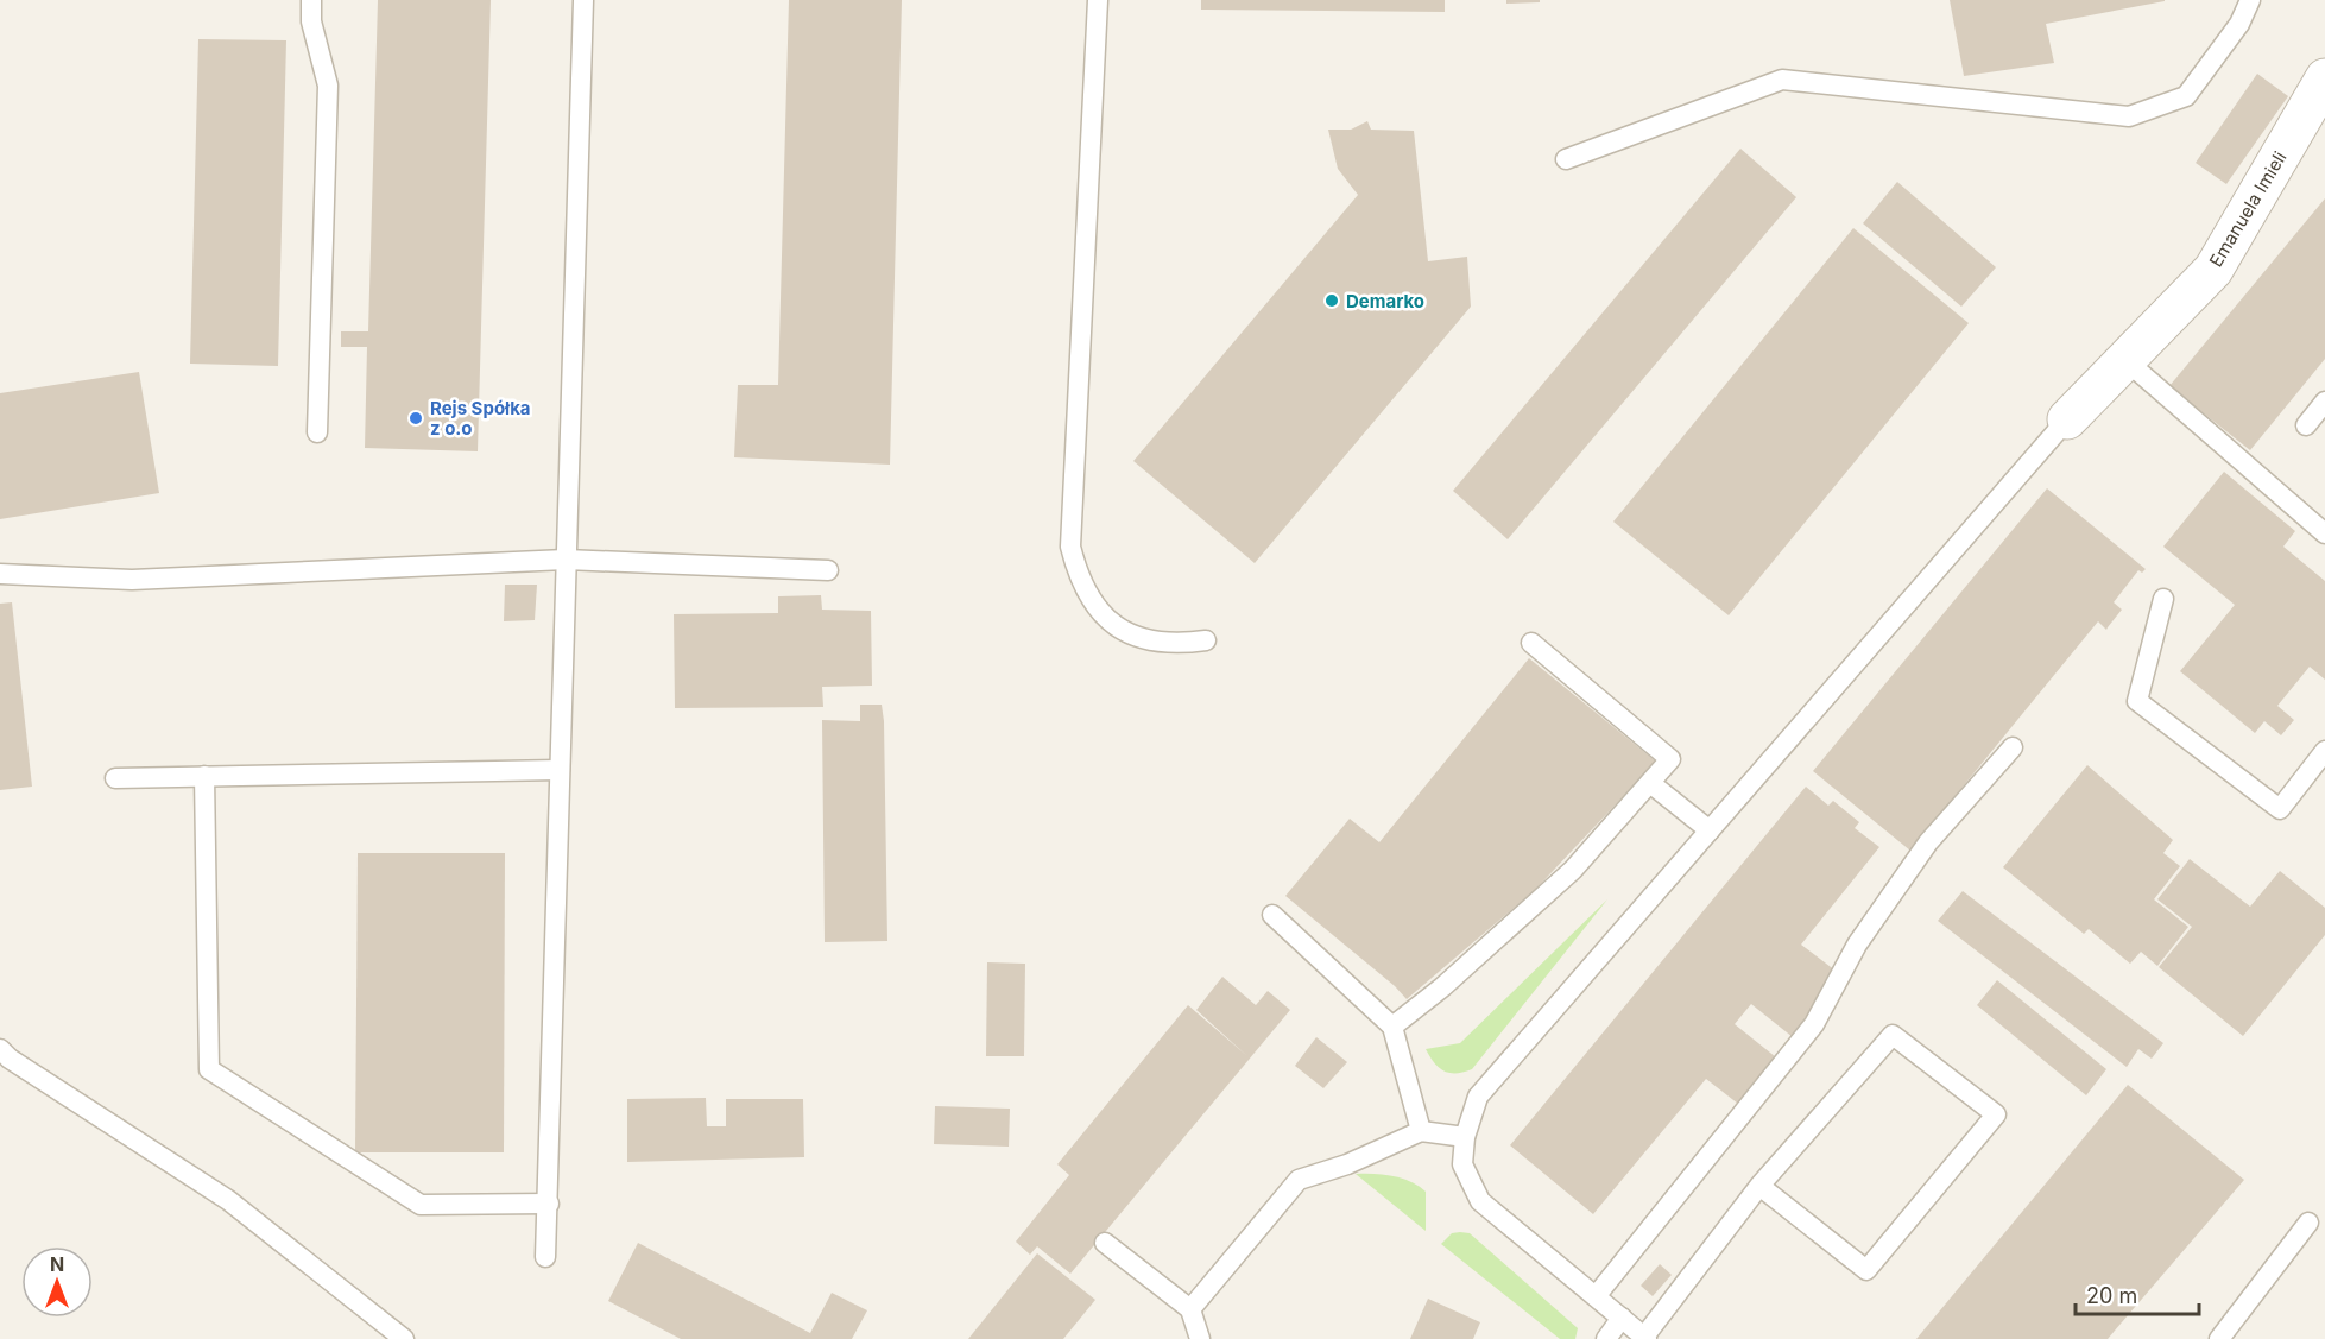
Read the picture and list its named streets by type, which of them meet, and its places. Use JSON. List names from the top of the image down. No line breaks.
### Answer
{"streets":{"street":["Emanuela Imieli"]},"places":["Demarko","Rejs Spółka z o.o"],"scale_bar":"20 m","north":"top"}
